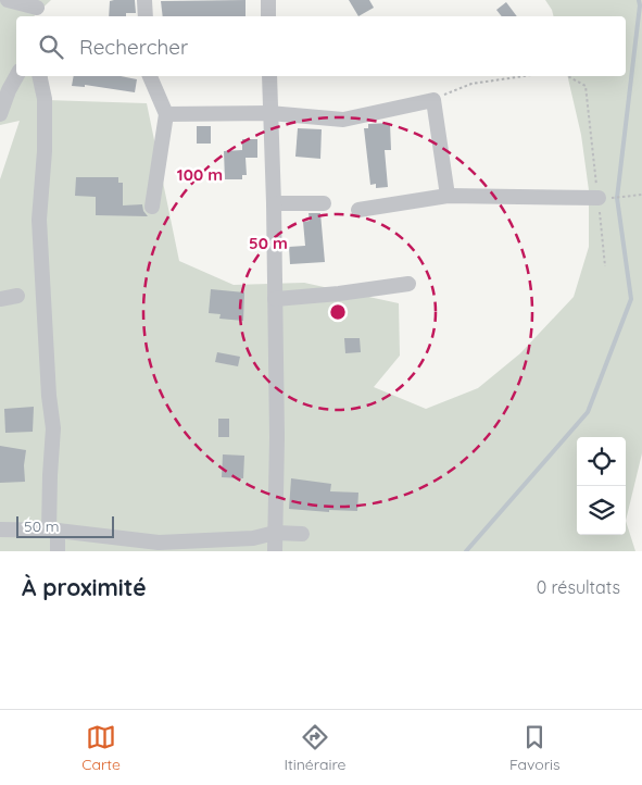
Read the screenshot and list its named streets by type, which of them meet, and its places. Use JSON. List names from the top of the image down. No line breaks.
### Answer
{"scale_bar":"50 m","page":{"search":"Rechercher","scale":"50 m","heading":["À proximité","0 résultats"],"nav":["Carte","Itinéraire","Favoris"]},"rings":["100 m","50 m"]}
